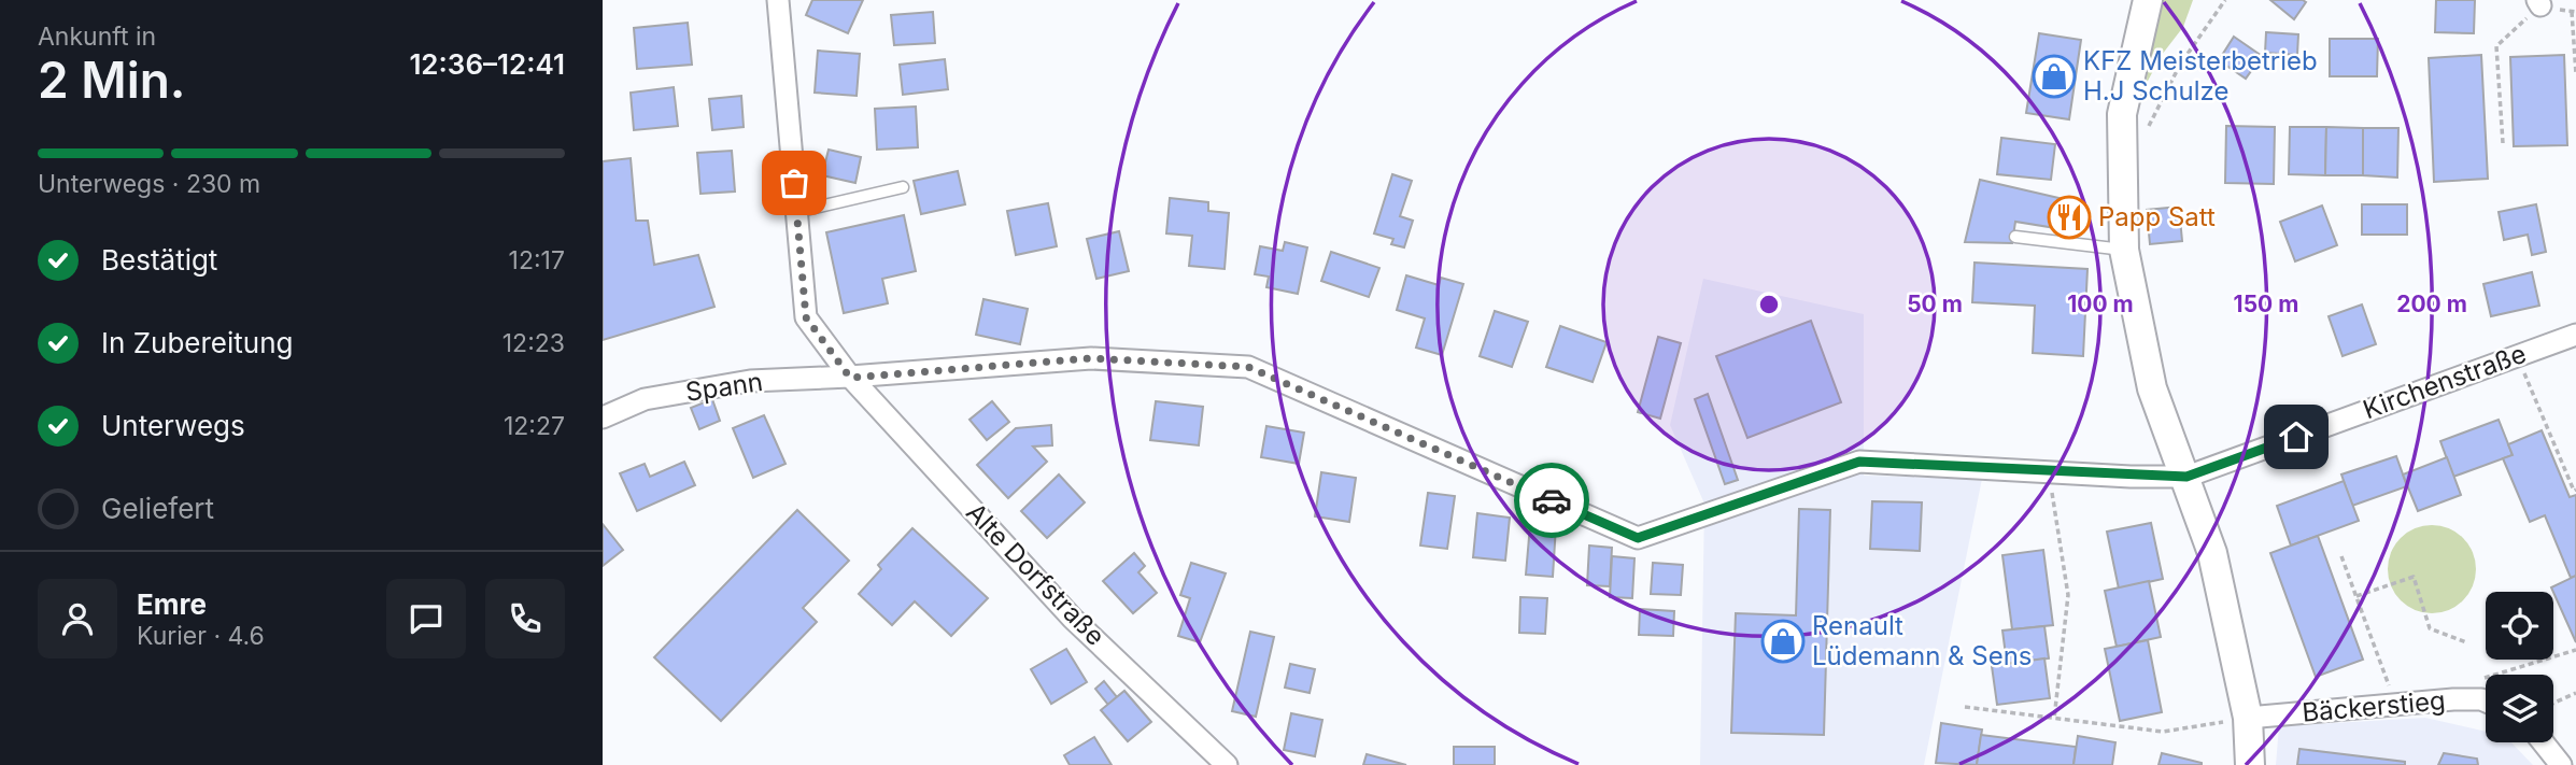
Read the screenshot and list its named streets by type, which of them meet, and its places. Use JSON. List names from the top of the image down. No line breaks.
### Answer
{"streets":{"street":["Kirchenstraße","Spann","Alte Dorfstraße","Bäckerstieg"]},"crossings":[["Kirchenstraße","Spann"],["Spann","Alte Dorfstraße"]],"places":{"shop":["KFZ Meisterbetrieb H.J Schulze","Renault Lüdemann & Sens"],"restaurant":["Papp Satt"]},"page":{"heading":["2 Min.","Ankunft in","12:36–12:41"],"panel":["Emre","Kurier · 4.6"],"bar":"Unterwegs · 230 m","list":[["Bestätigt","12:17"],["In Zubereitung","12:23"],["Unterwegs","12:27"],"Geliefert"]},"rings":["50 m","100 m","150 m","200 m"]}
